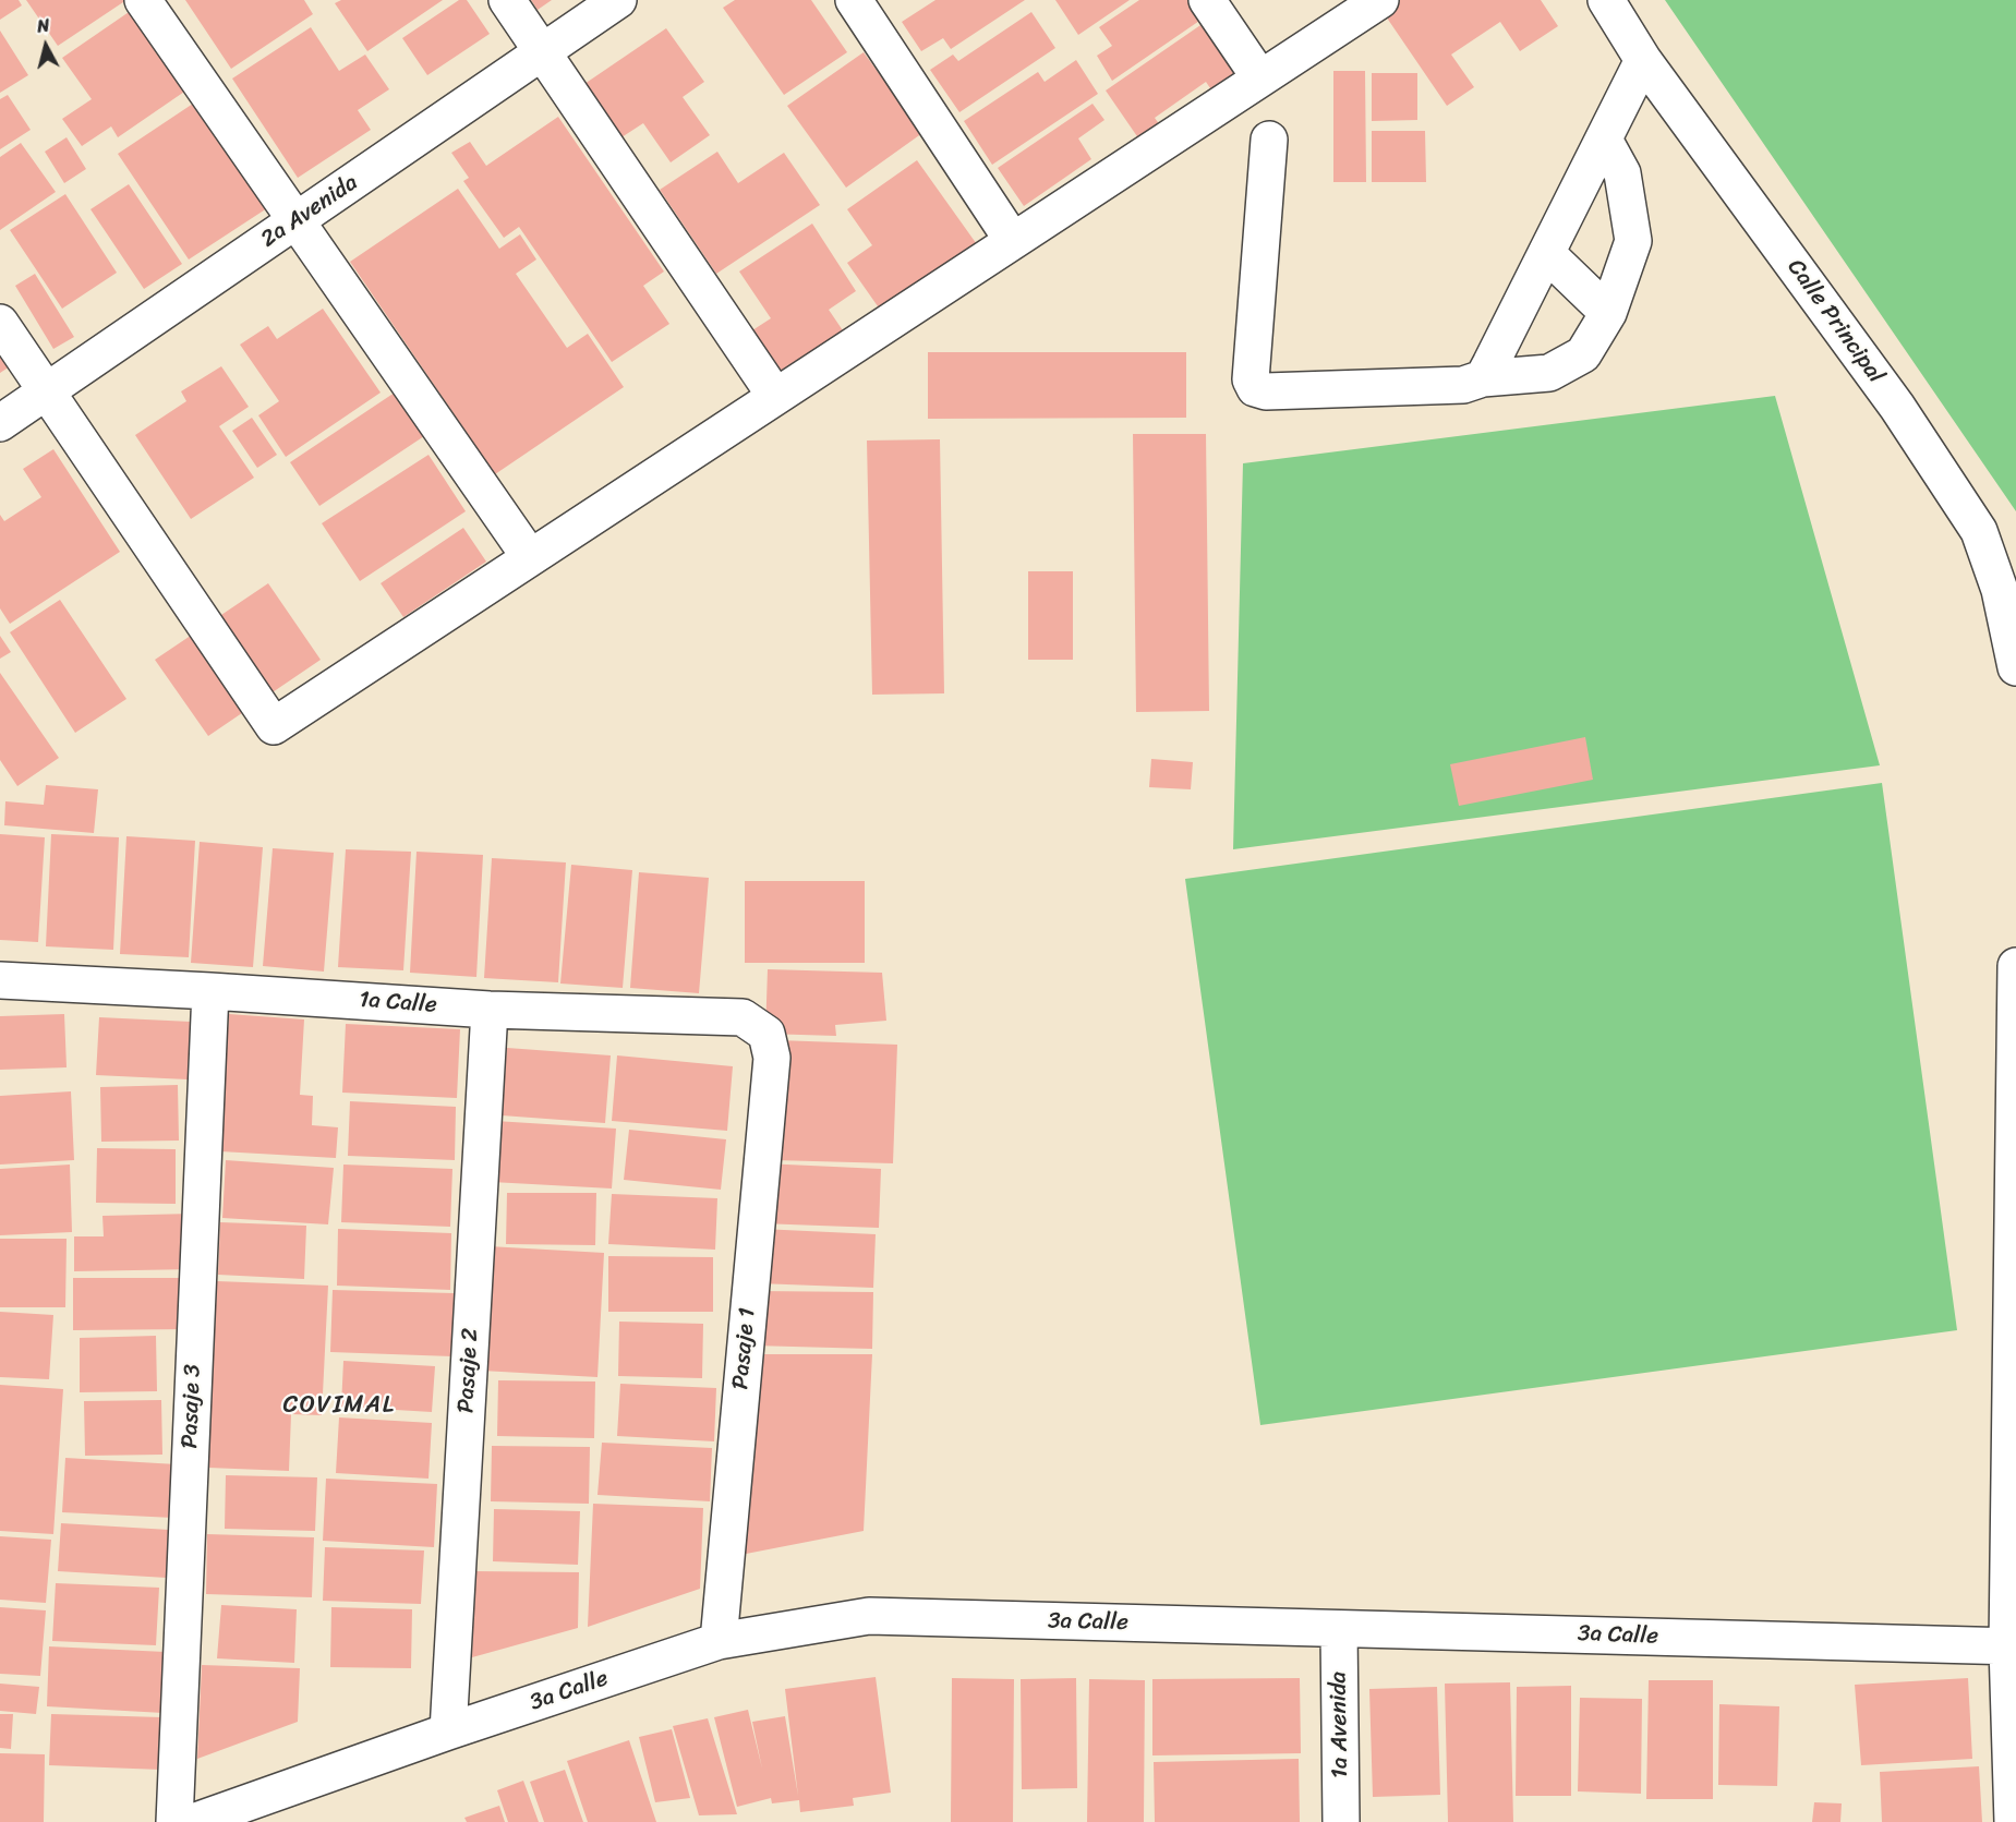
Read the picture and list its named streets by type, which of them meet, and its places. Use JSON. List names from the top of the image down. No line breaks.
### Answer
{"streets":{"street":["2a Avenida","Calle Principal","1a Calle","Pasaje 1","Pasaje 2","Pasaje 3","3a Calle","1a Avenida"]},"crossings":[["1a Calle","Pasaje 1"],["1a Calle","Pasaje 2"],["1a Calle","Pasaje 3"],["Pasaje 1","3a Calle"],["Pasaje 2","3a Calle"],["3a Calle","1a Avenida"]],"districts":["COVIMAL"],"north":"top"}
